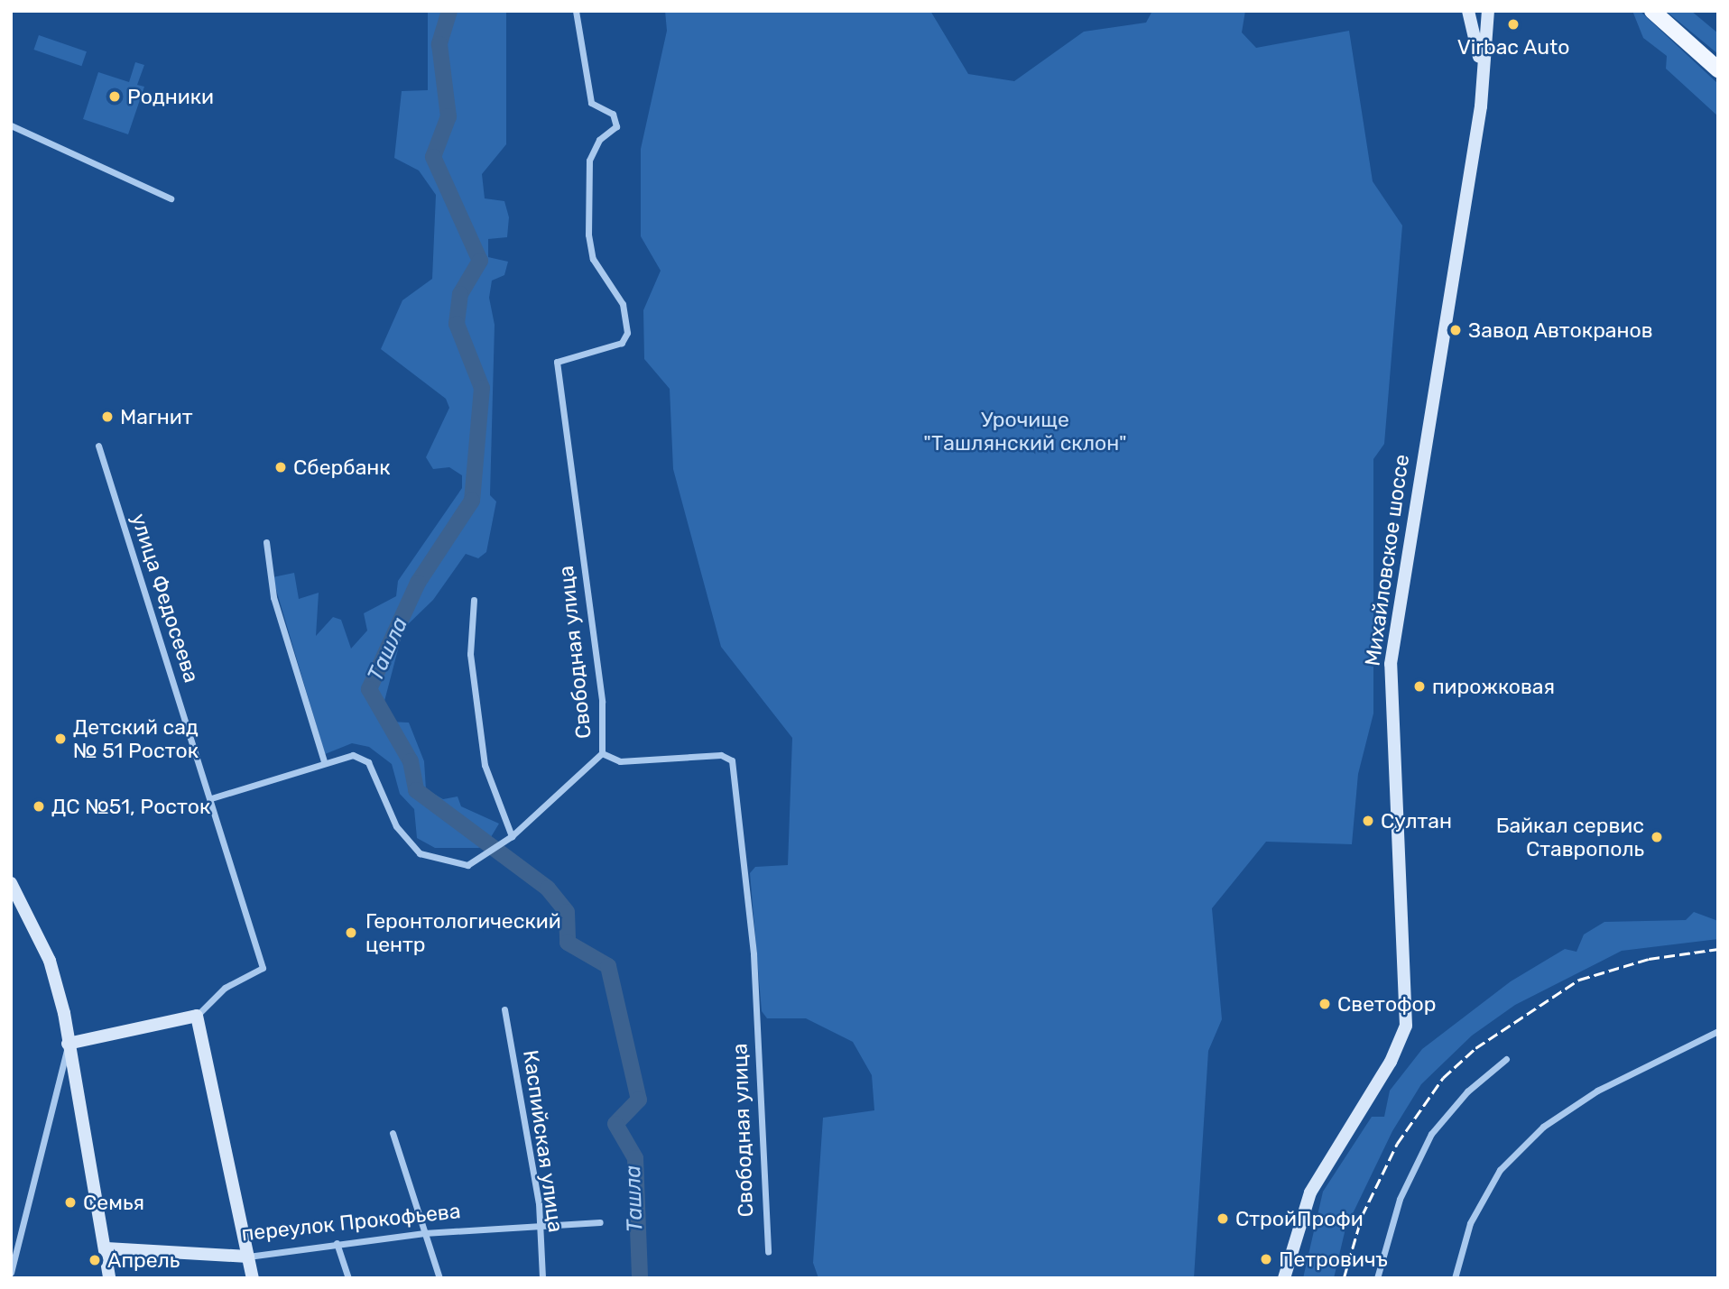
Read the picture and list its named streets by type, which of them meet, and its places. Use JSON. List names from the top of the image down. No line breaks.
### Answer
{"streets":{"main road":["Михайловское шоссе","переулок Прокофьева"],"street":["улица Федосеева","Свободная улица","Каспийская улица"]},"crossings":[["Каспийская улица","переулок Прокофьева"]],"water":["Ташла"],"parks":["Урочище \"Ташлянский склон\""],"places":["Virbac Auto","Родники","Завод Автокранов","Магнит","Сбербанк","пирожковая","Детский сад № 51 Росток","ДС №51, Росток","Султан","Байкал сервис Ставрополь","Геронтологический центр","Светофор","Семья","СтройПрофи","Петровичъ","Апрель"]}
